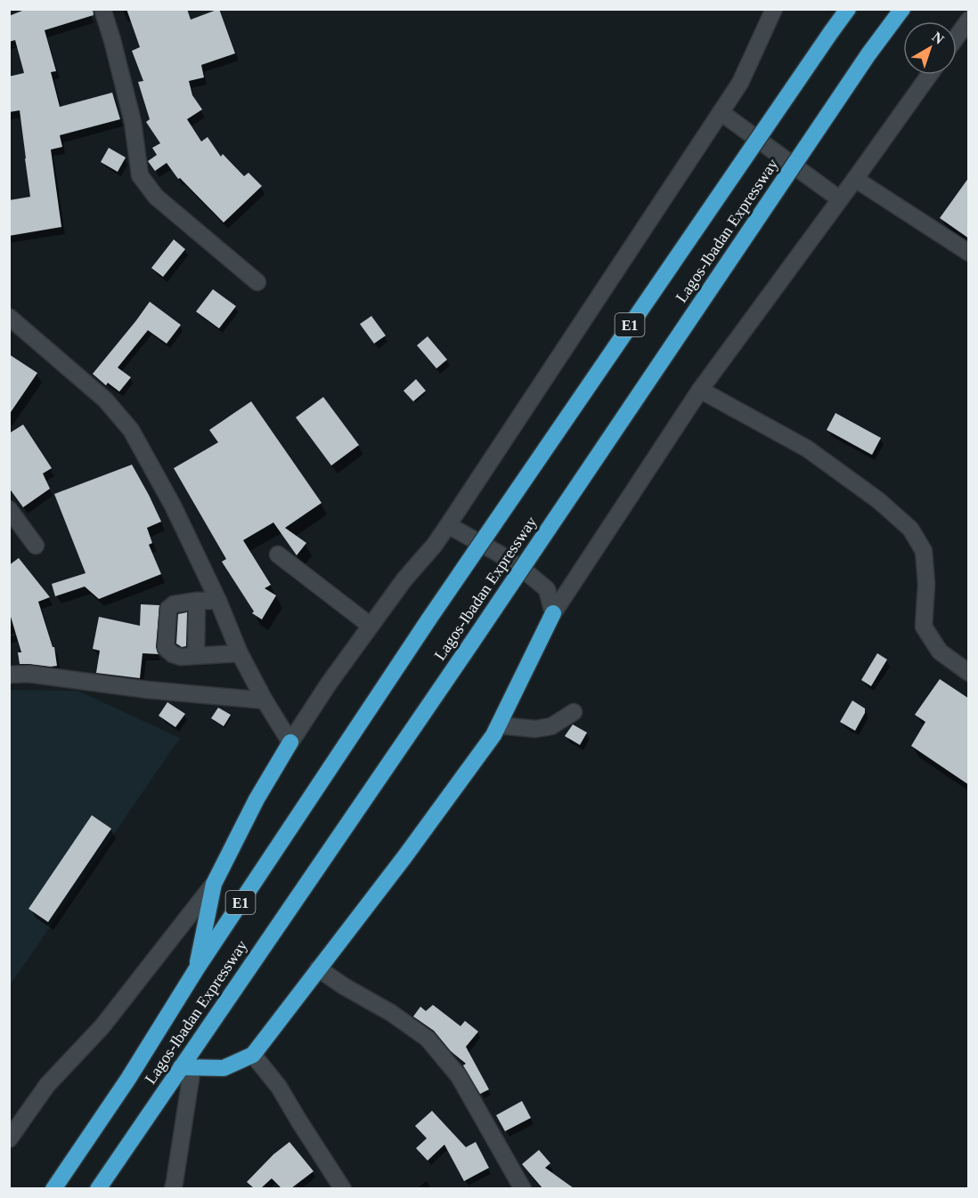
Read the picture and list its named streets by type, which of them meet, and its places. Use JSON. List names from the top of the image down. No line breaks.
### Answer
{"streets":{"highway":["Lagos-Ibadan Expressway","E1"]},"north":"top right"}
